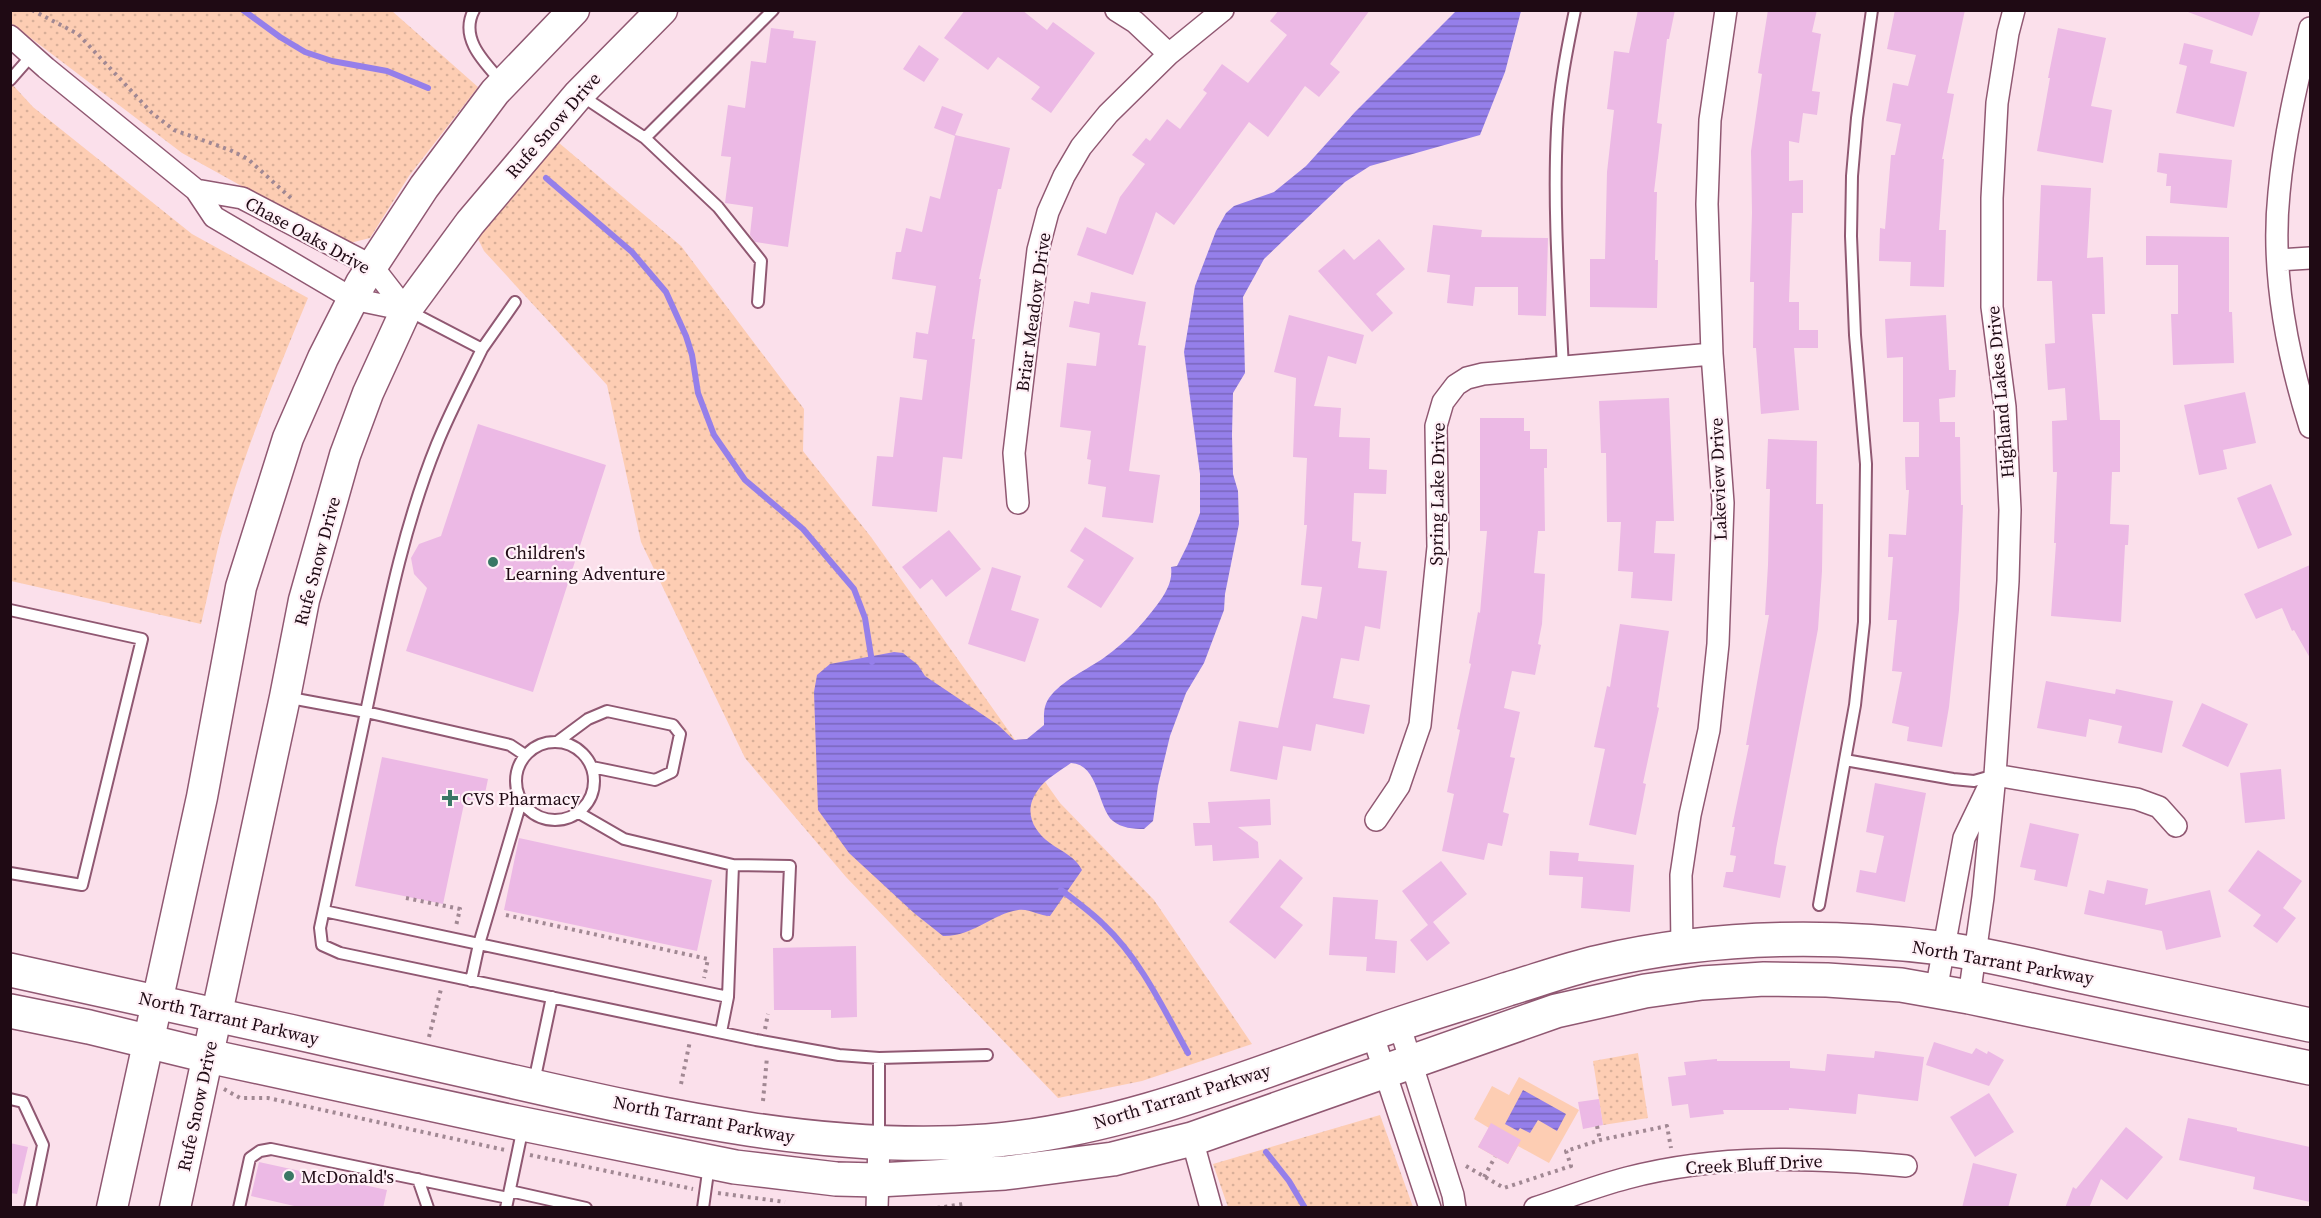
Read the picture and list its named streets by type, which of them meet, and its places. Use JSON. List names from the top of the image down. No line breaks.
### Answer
{"streets":{"main road":["Rufe Snow Drive","North Tarrant Parkway"],"street":["Chase Oaks Drive","Briar Meadow Drive","Highland Lakes Drive","Lakeview Drive","Spring Lake Drive","Creek Bluff Drive"]},"crossings":[["Rufe Snow Drive","Chase Oaks Drive"],["Rufe Snow Drive","North Tarrant Parkway"],["Highland Lakes Drive","North Tarrant Parkway"],["Lakeview Drive","Spring Lake Drive"],["Lakeview Drive","North Tarrant Parkway"]],"places":{"other":["Children's Learning Adventure","McDonald's"],"health":["CVS Pharmacy"]}}
